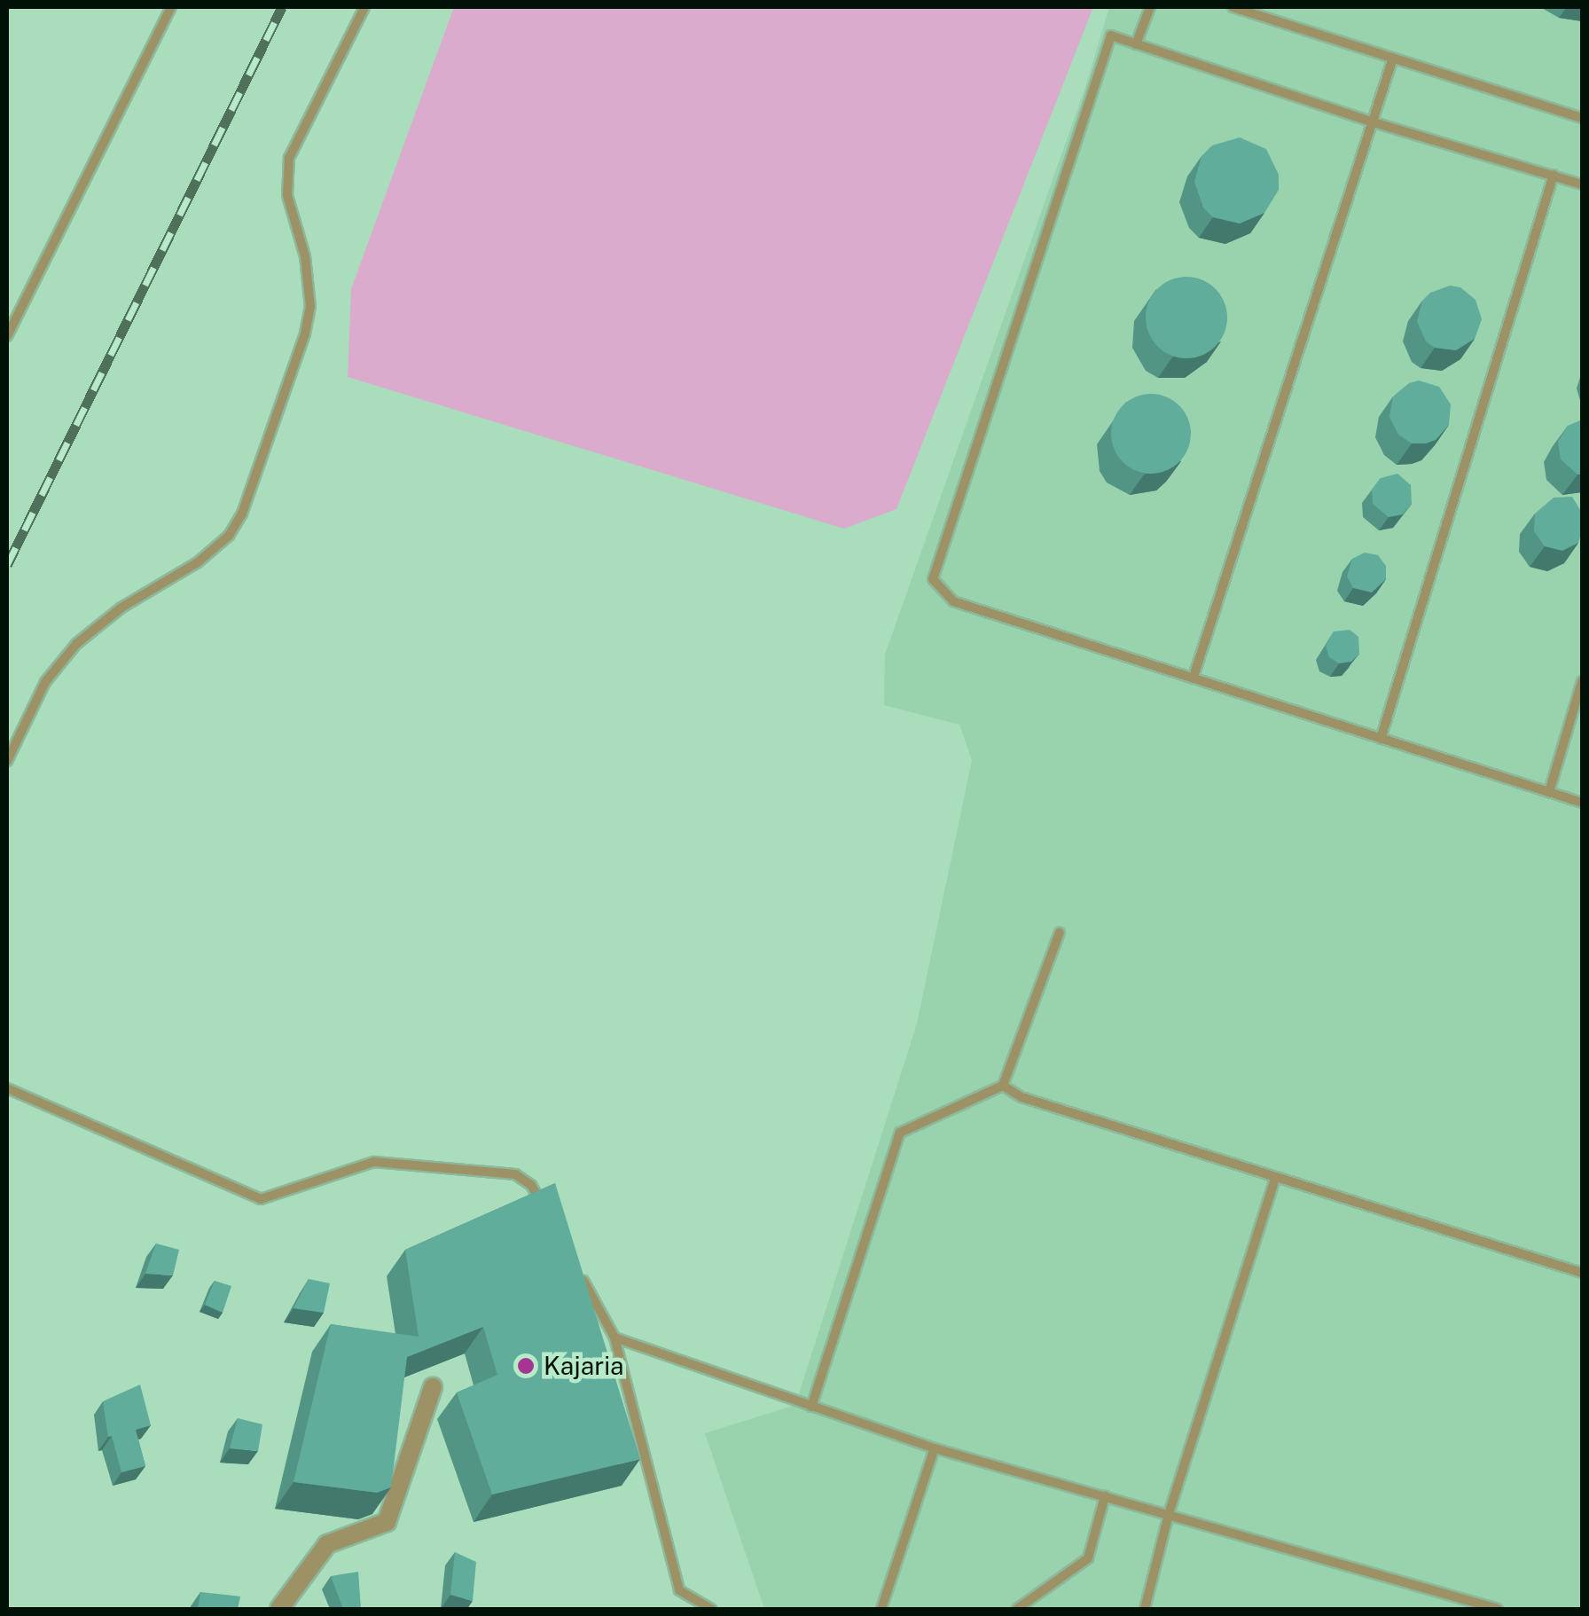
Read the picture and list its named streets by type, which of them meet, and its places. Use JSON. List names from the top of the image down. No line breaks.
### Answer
{"places":["Kajaria"]}
